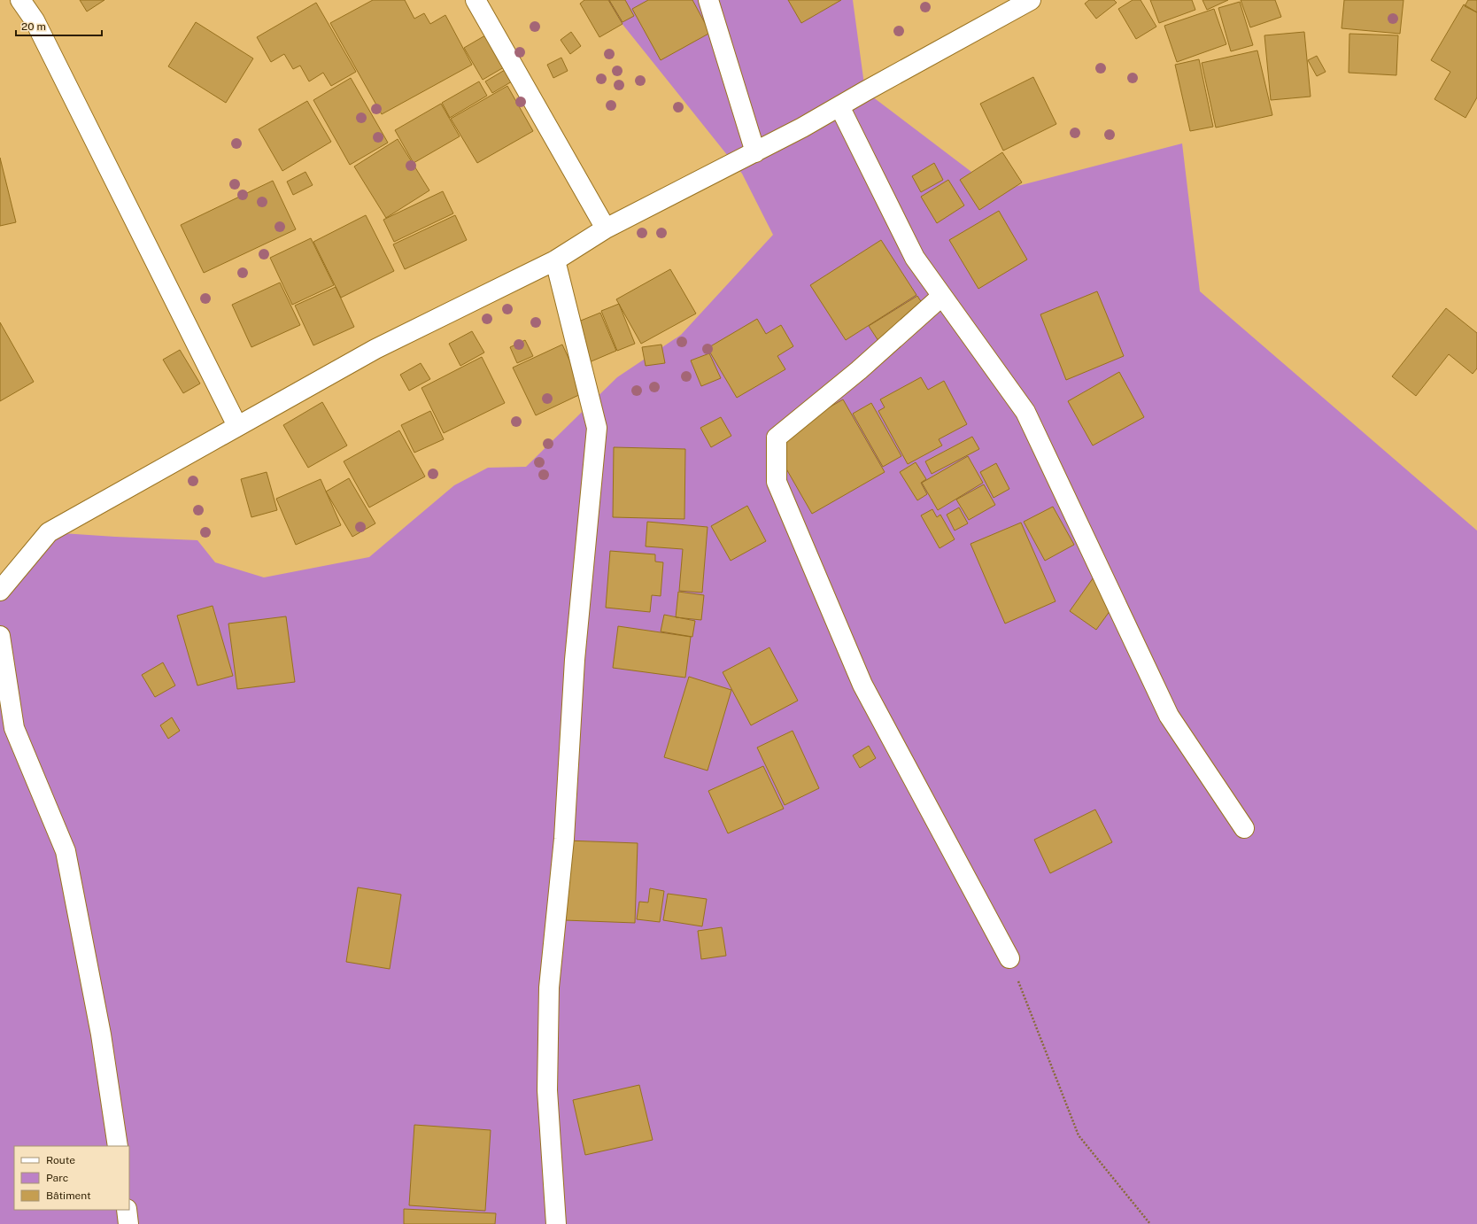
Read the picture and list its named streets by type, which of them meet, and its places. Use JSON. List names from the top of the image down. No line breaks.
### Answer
{"legend":["Route","Parc","Bâtiment"],"scale_bar":"20 m"}
